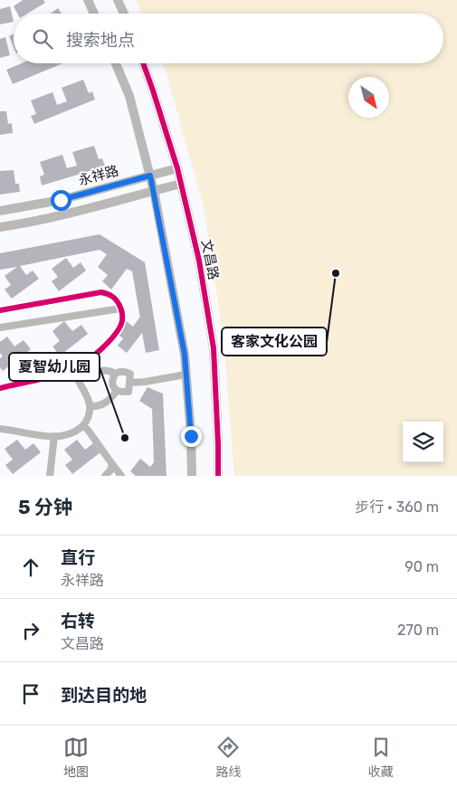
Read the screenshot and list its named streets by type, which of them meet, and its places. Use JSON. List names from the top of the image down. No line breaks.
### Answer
{"streets":{"street":["永祥路","文昌路"]},"crossings":[["永祥路","文昌路"]],"places":["客家文化公园","夏智幼儿园"],"north":"bottom right","page":{"search":"搜索地点","heading":["5 分钟","步行 · 360 m"],"list":[["直行","永祥路","90 m"],["右转","文昌路","270 m"],"到达目的地"],"nav":["地图","路线","收藏"]}}
